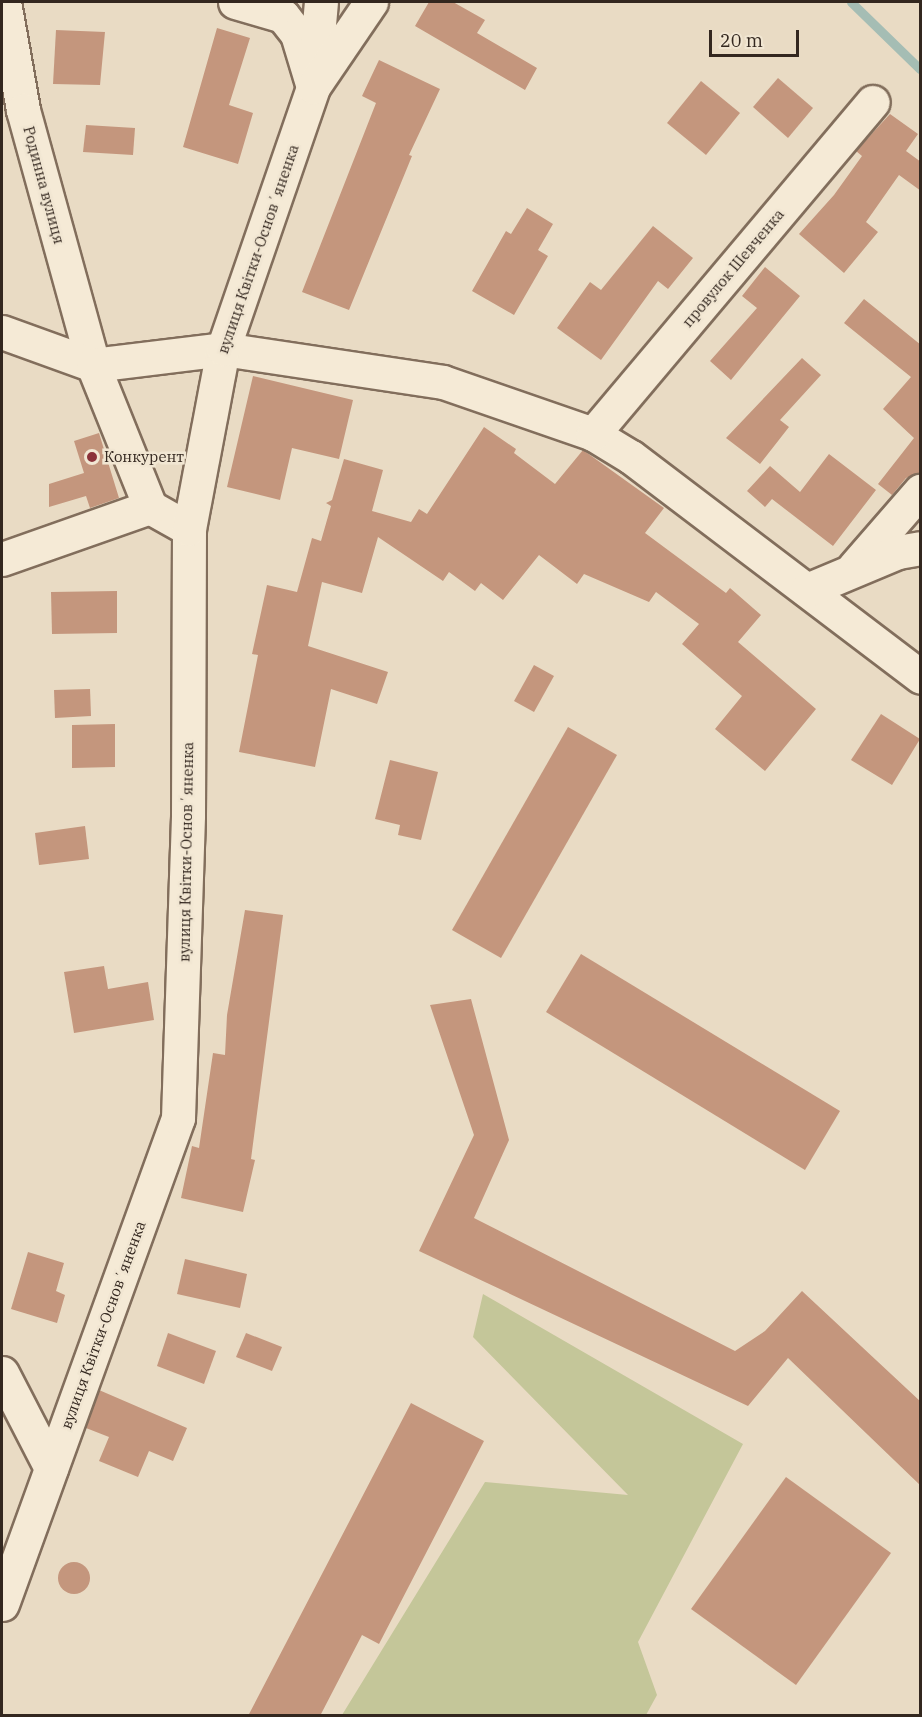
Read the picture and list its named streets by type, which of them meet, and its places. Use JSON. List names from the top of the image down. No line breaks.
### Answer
{"streets":{"street":["Родинна вулиця","вулиця Квітки-Основʼяненка","провулок Шевченка"]},"places":["Конкурент"],"scale_bar":"20 m"}
